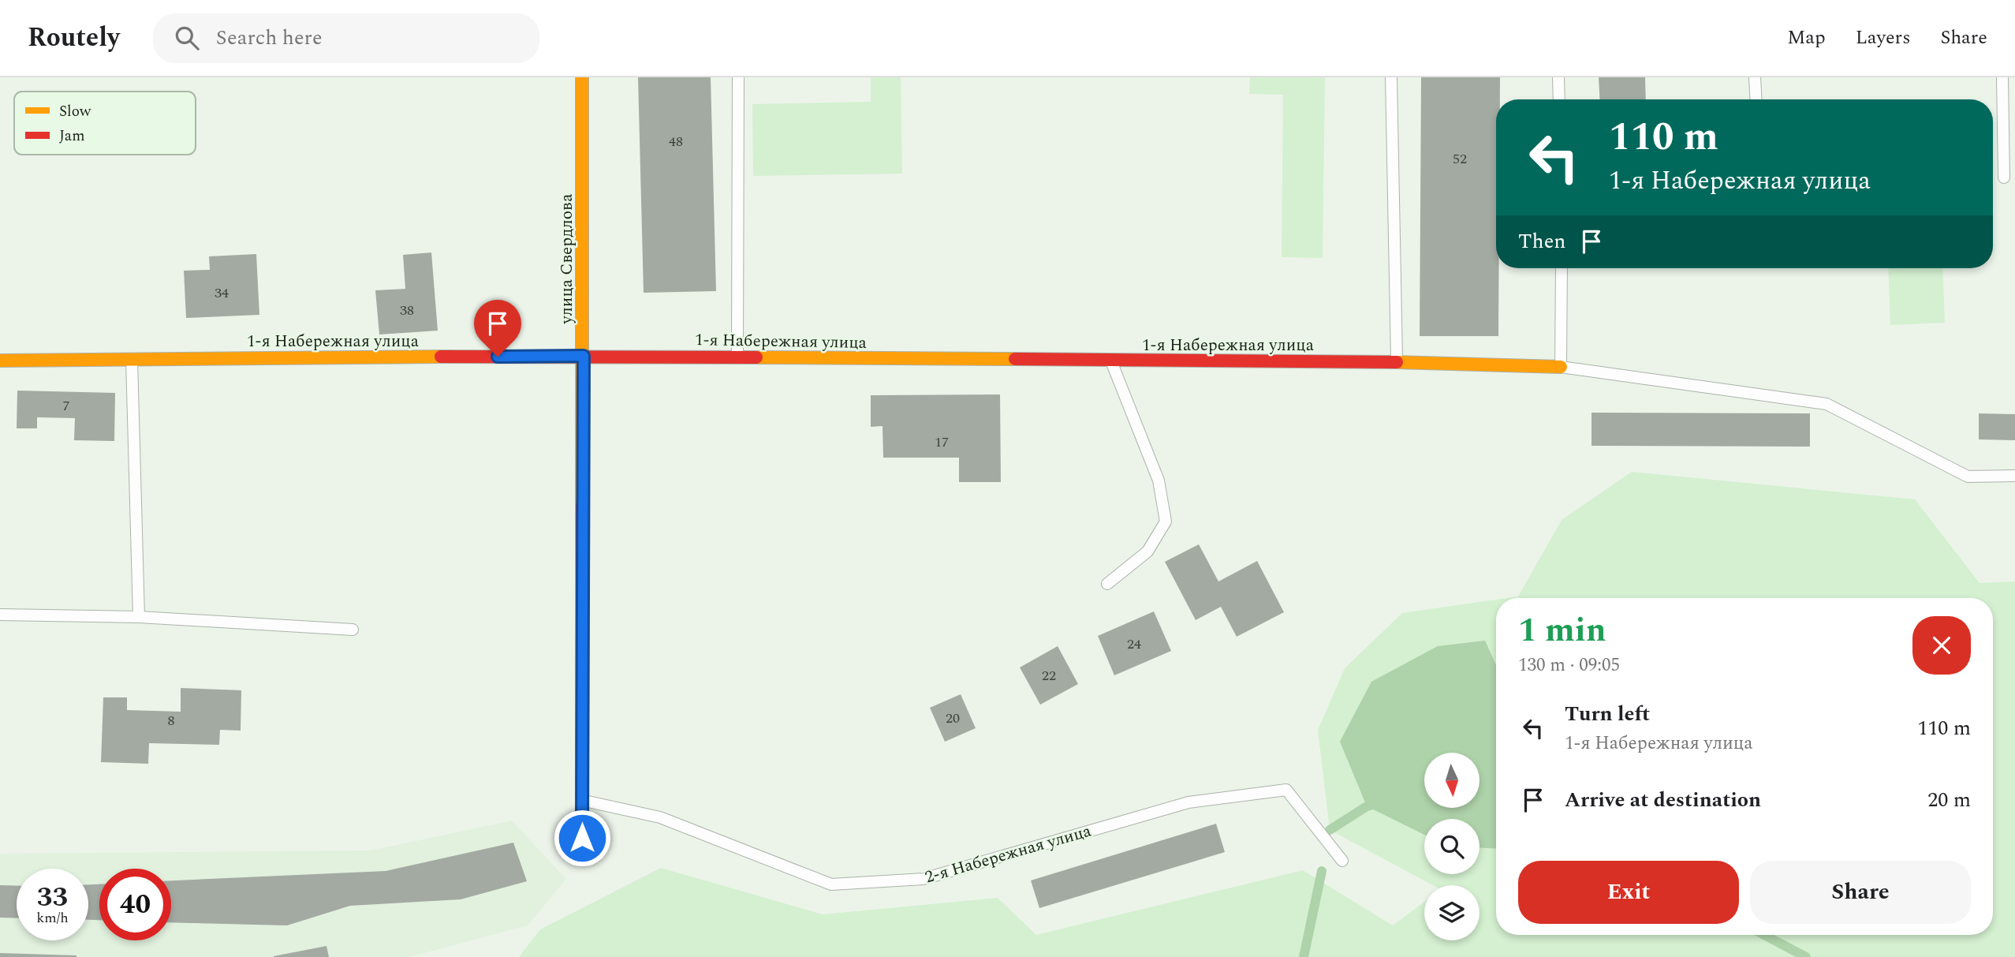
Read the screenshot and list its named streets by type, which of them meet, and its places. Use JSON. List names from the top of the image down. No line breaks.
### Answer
{"streets":{"street":["улица Свердлова","1-я Набережная улица"],"lane":["2-я Набережная улица"]},"crossings":[["улица Свердлова","1-я Набережная улица"],["улица Свердлова","2-я Набережная улица"]],"house_numbers":["48","52","34","38","7","17","24","22","20","8"],"legend":["Slow","Jam"],"north":"bottom","page":{"header":"Routely","search":"Search here","nav":["Map","Layers","Share"],"turn":["110 m","1-я Набережная улица"],"then":"Then","heading":["1 min","130 m · 09:05"],"list":[{"name":"Turn left","note":"1-я Набережная улица","value":"110 m"},{"name":"Arrive at destination","value":"20 m"}],"buttons":["Exit","Share"],"speed":"33 km/h","limit":"40"}}
